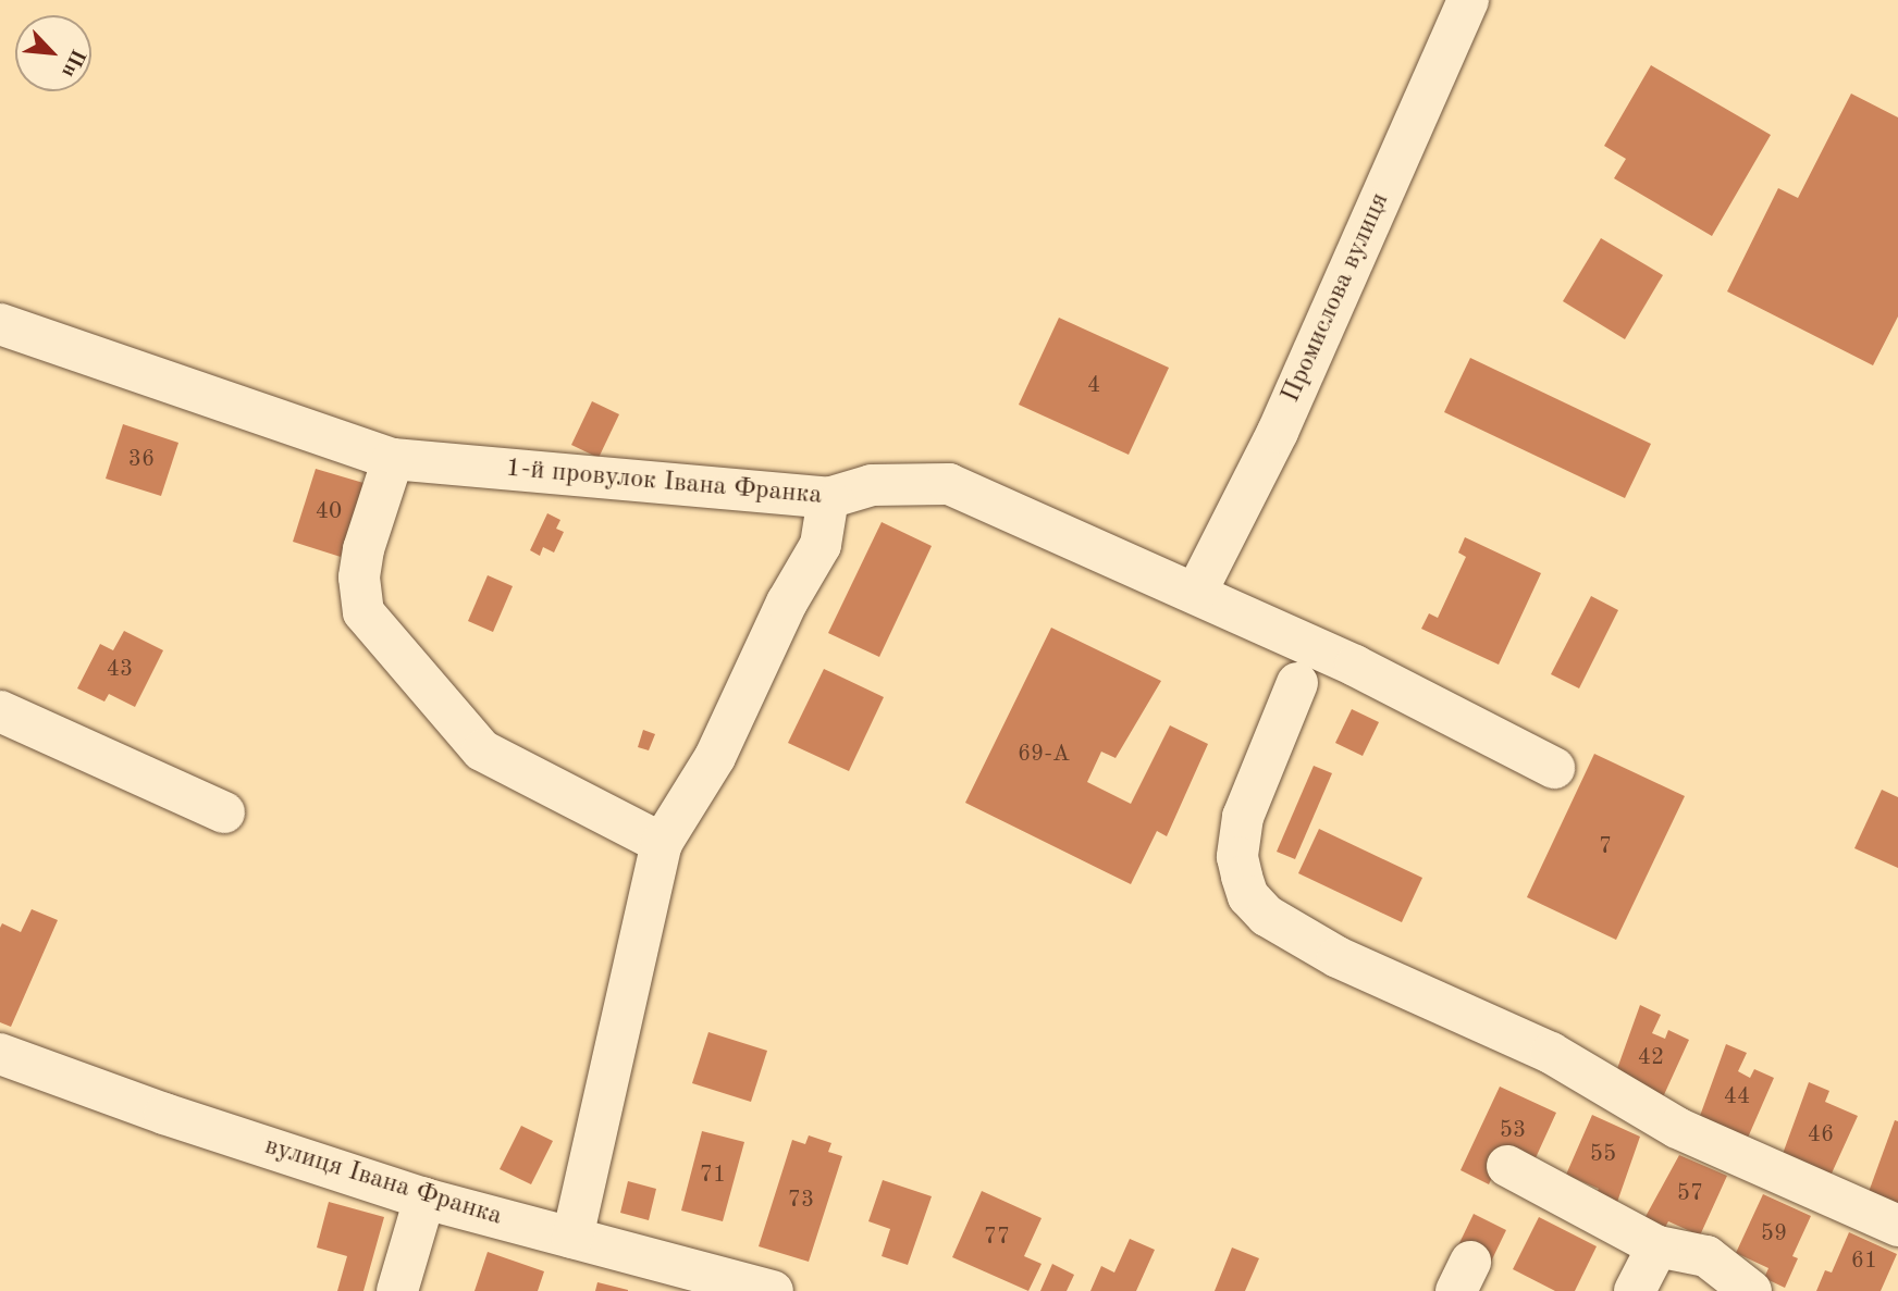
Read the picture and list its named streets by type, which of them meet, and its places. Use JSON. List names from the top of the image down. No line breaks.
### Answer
{"streets":{"street":["Промислова вулиця","1-й провулок Івана Франка","вулиця Івана Франка"]},"crossings":[["Промислова вулиця","1-й провулок Івана Франка"]],"house_numbers":["4","36","40","43","69-А","7","42","44","53","46","55","71","57","73","59","77","61"],"north":"bottom right"}
